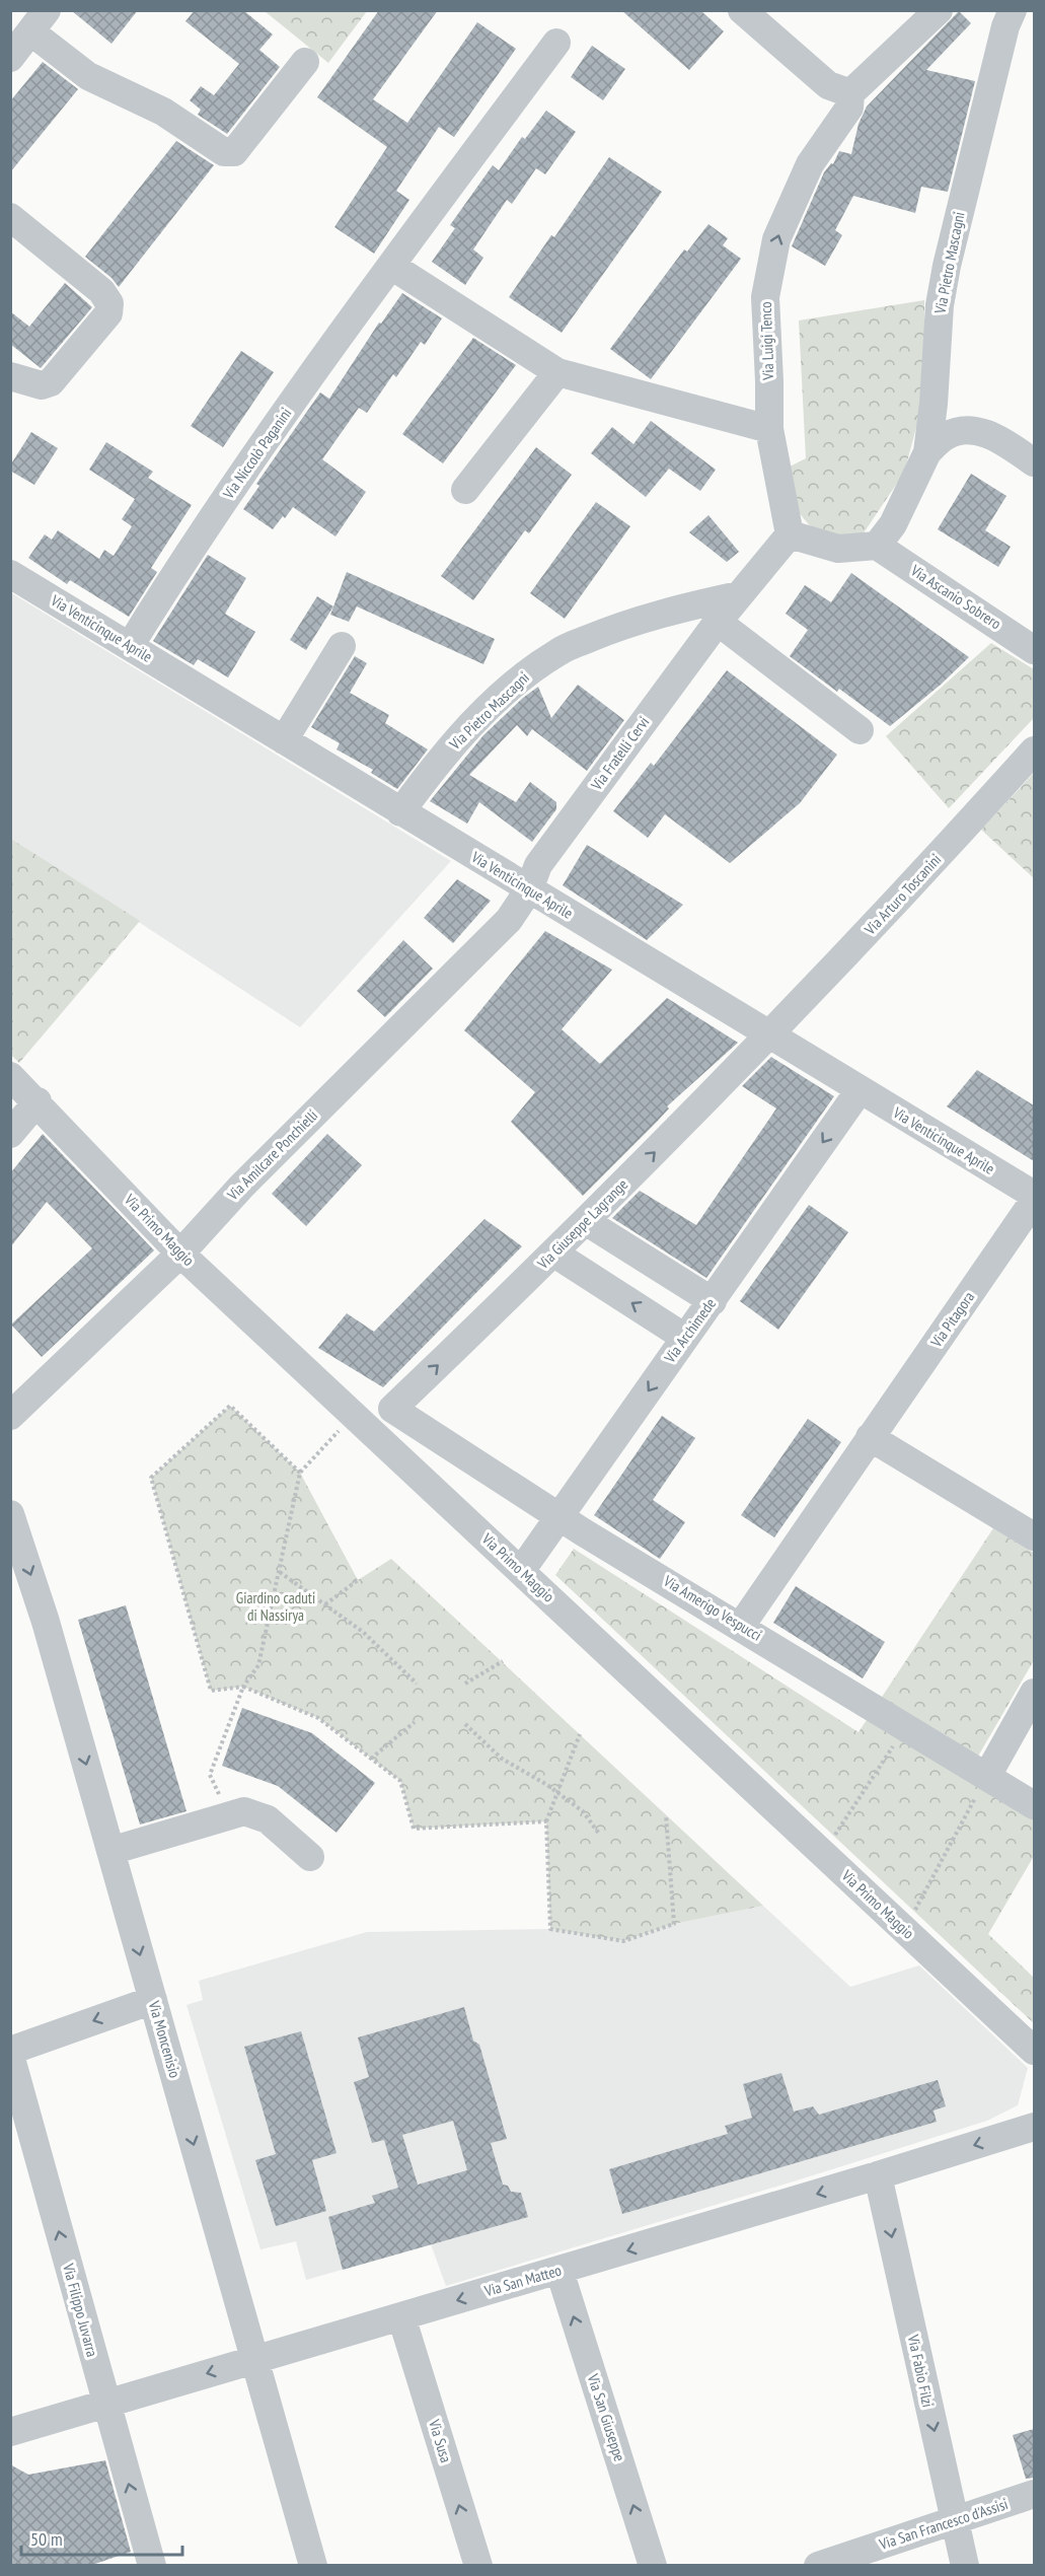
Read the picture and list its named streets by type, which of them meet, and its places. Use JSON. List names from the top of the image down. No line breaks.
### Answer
{"streets":{"street":["Via Pietro Mascagni","Via Luigi Tenco","Via Niccolò Paganini","Via Ascanio Sobrero","Via Venticinque Aprile","Via Fratelli Cervi","Via Arturo Toscanini","Via Amilcare Ponchielli","Via Giuseppe Lagrange","Via Primo Maggio","Via Pitagora","Via Archimede","Via Amerigo Vespucci","Via Moncenisio","Via San Matteo","Via Filippo Juvarra","Via Fabio Filzi","Via San Giuseppe","Via Susa","Via San Francesco d'Assisi"]},"crossings":[["Via Pietro Mascagni","Via Ascanio Sobrero"],["Via Pietro Mascagni","Via Venticinque Aprile"],["Via Pietro Mascagni","Via Fratelli Cervi"],["Via Luigi Tenco","Via Fratelli Cervi"],["Via Niccolò Paganini","Via Venticinque Aprile"],["Via Venticinque Aprile","Via Fratelli Cervi"],["Via Venticinque Aprile","Via Arturo Toscanini"],["Via Venticinque Aprile","Via Amilcare Ponchielli"],["Via Venticinque Aprile","Via Giuseppe Lagrange"],["Via Venticinque Aprile","Via Archimede"],["Via Fratelli Cervi","Via Amilcare Ponchielli"],["Via Arturo Toscanini","Via Giuseppe Lagrange"],["Via Amilcare Ponchielli","Via Primo Maggio"],["Via Giuseppe Lagrange","Via Amerigo Vespucci"],["Via Primo Maggio","Via Archimede"],["Via Pitagora","Via Amerigo Vespucci"],["Via Archimede","Via Amerigo Vespucci"],["Via Moncenisio","Via San Matteo"],["Via San Matteo","Via Filippo Juvarra"],["Via San Matteo","Via Fabio Filzi"],["Via San Matteo","Via San Giuseppe"],["Via San Matteo","Via Susa"],["Via Fabio Filzi","Via San Francesco d'Assisi"]],"one_way":["Via Luigi Tenco","Via Giuseppe Lagrange","Via Archimede","Via Moncenisio","Via San Matteo","Via Filippo Juvarra","Via Fabio Filzi","Via San Giuseppe","Via Susa"],"parks":["Giardino caduti di Nassirya"],"scale_bar":"50 m"}
